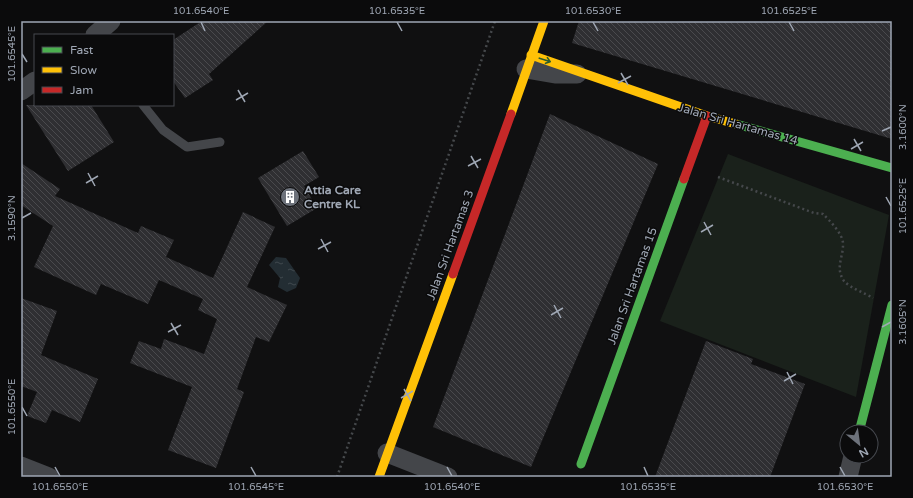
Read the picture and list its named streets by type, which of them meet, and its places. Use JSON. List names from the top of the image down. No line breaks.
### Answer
{"streets":{"street":["Jalan Sri Hartamas 14","Jalan Sri Hartamas 3","Jalan Sri Hartamas 15"]},"crossings":[["Jalan Sri Hartamas 14","Jalan Sri Hartamas 3"],["Jalan Sri Hartamas 14","Jalan Sri Hartamas 15"]],"places":{"building":["Attia Care Centre KL"]},"legend":["Fast","Slow","Jam"],"north":"bottom right","coordinates":["101.6540°E","101.6535°E","101.6530°E","101.6525°E","101.6545°E","3.1600°N","3.1590°N","3.1605°N","101.6550°E"]}
